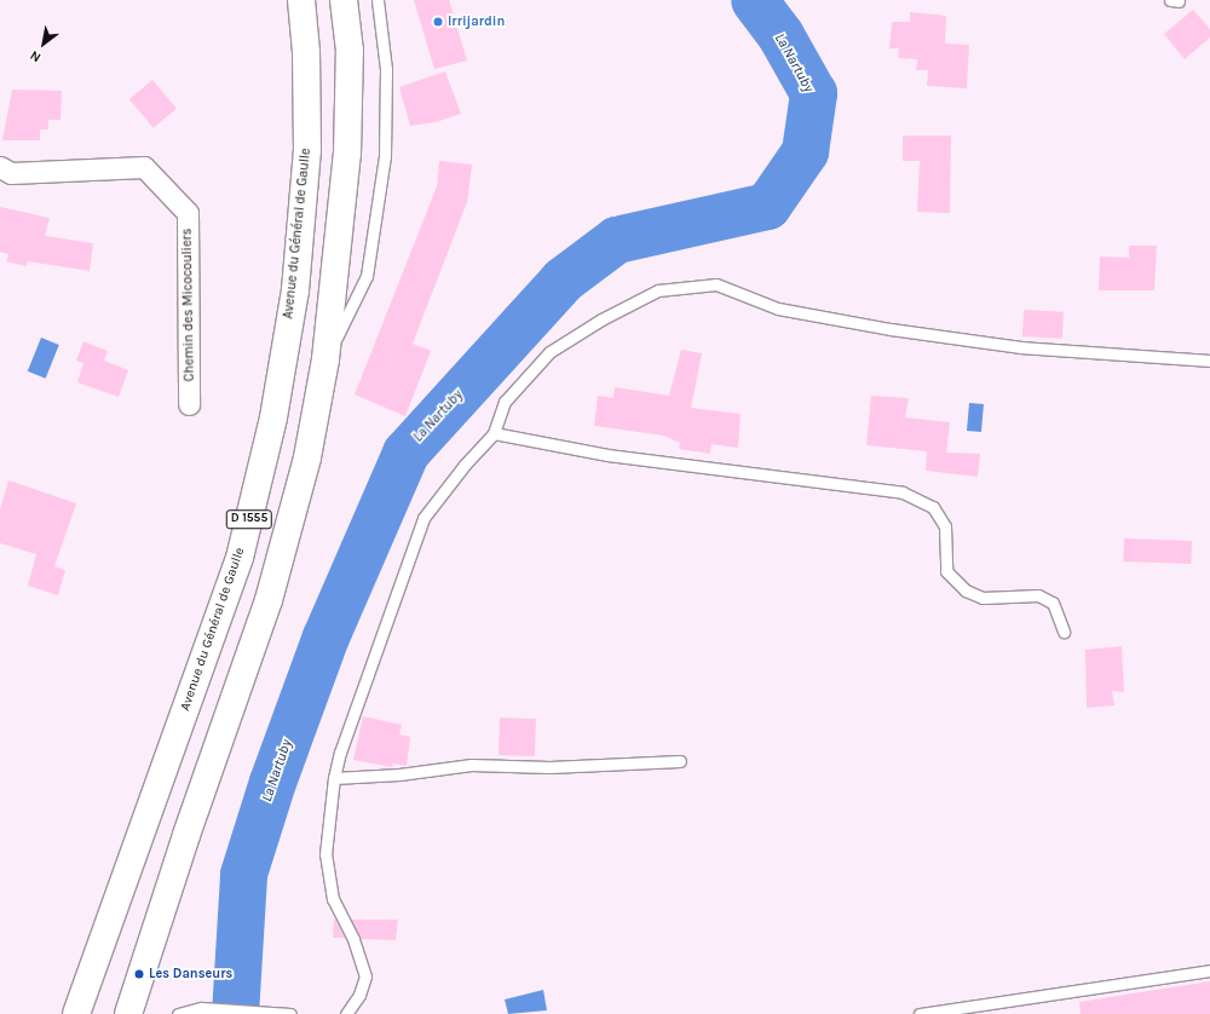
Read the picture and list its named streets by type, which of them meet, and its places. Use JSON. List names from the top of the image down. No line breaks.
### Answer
{"streets":{"main road":["Avenue du Général de Gaulle","D 1555"],"street":["Chemin des Micocouliers"]},"water":["La Nartuby"],"places":["Irrijardin","Les Danseurs"],"north":"bottom left"}
